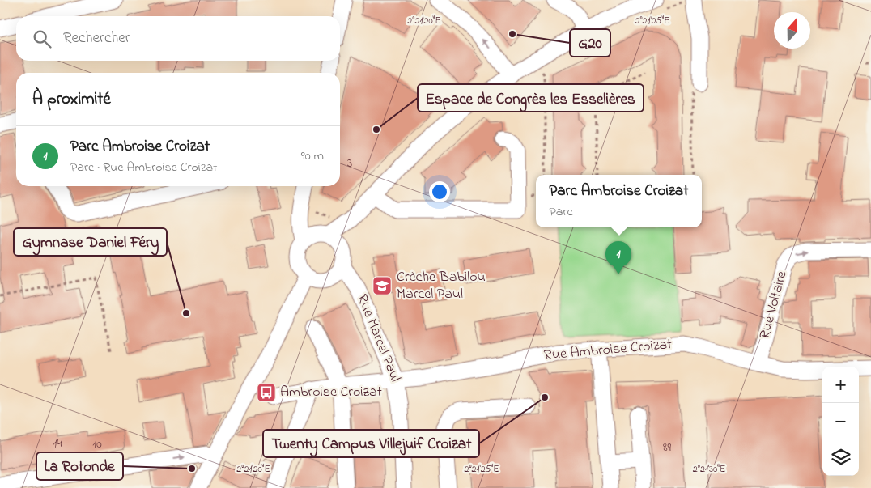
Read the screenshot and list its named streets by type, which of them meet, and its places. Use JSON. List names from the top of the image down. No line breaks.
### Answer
{"streets":{"street":["Rue Voltaire","Rue Marcel Paul","Rue Ambroise Croizat"]},"crossings":[["Rue Voltaire","Rue Ambroise Croizat"],["Rue Marcel Paul","Rue Ambroise Croizat"]],"one_way":["Rue Voltaire"],"places":{"other":["G20","Espace de Congrès les Esselières","Gymnase Daniel Féry","Twenty Campus Villejuif Croizat","La Rotonde"],"school or university":["Crèche Babilou Marcel Paul"],"bus stop":["Ambroise Croizat"]},"house_numbers":["3","14","10","89"],"north":"top","page":{"search":"Rechercher","heading":"À proximité","list":[{"mark":"1","name":"Parc Ambroise Croizat","note":"Parc · Rue Ambroise Croizat","value":"90 m"}],"popup":["Parc Ambroise Croizat","Parc"],"pins":"1","map_buttons":["+","−"]},"coordinates":["2°21'20\"E","2°21'25\"E","2°21'30\"E"]}
